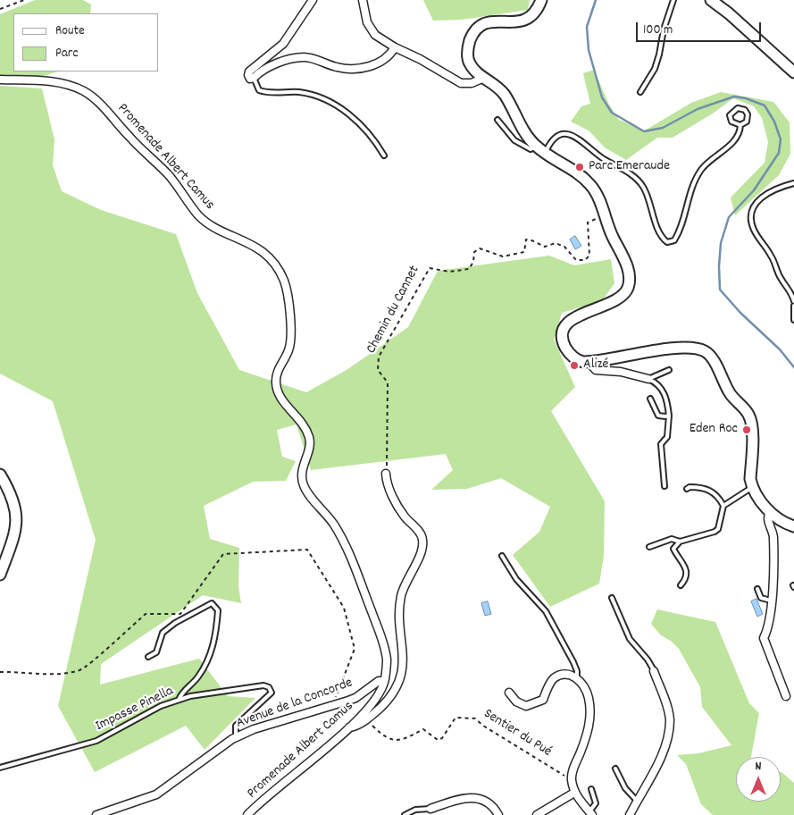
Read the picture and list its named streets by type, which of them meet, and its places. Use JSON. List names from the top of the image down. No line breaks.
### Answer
{"streets":{"street":["Promenade Albert Camus","Avenue de la Concorde"],"lane":["Impasse Pinella"],"path":["Chemin du Cannet","Sentier du Pué"]},"crossings":[["Promenade Albert Camus","Avenue de la Concorde"],["Avenue de la Concorde","Impasse Pinella"]],"places":["Parc Emeraude","Alizé","Eden Roc"],"legend":["Route","Parc"],"scale_bar":"100 m","north":"top"}
